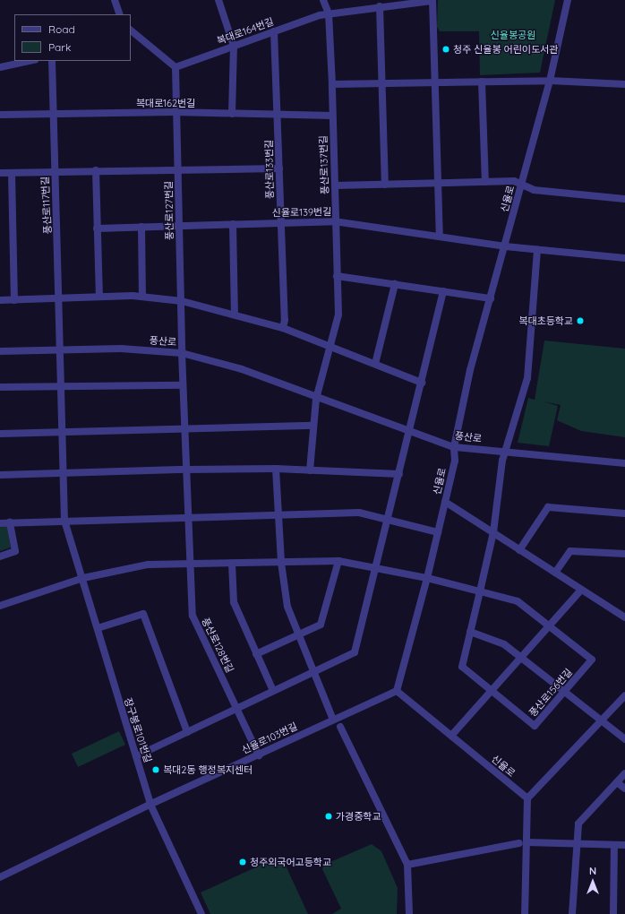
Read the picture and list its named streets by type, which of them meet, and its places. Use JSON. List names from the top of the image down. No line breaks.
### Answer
{"streets":{"street":["복대로164번길","복대로162번길","풍산로137번길","풍산로133번길","신율로","풍산로117번길","풍산로127번길","신율로139번길","풍산로","풍산로128번길","풍산로156번길","장구봉로101번길","신율로103번길"]},"crossings":[["복대로164번길","풍산로137번길"],["복대로164번길","풍산로133번길"],["복대로164번길","풍산로127번길"],["복대로162번길","풍산로137번길"],["복대로162번길","풍산로133번길"],["복대로162번길","풍산로117번길"],["복대로162번길","풍산로127번길"],["풍산로137번길","신율로139번길"],["풍산로137번길","풍산로"],["풍산로133번길","신율로139번길"],["신율로","신율로139번길"],["신율로","풍산로"],["신율로","신율로103번길"],["풍산로117번길","풍산로"],["풍산로117번길","장구봉로101번길"],["풍산로127번길","신율로139번길"],["풍산로127번길","풍산로"],["풍산로127번길","풍산로128번길"],["신율로139번길","풍산로156번길"],["풍산로","풍산로128번길"],["풍산로","풍산로156번길"],["풍산로128번길","신율로103번길"],["장구봉로101번길","신율로103번길"]],"parks":["신율봉공원"],"places":["청주 신율봉 어린이도서관","복대초등학교","복대2동 행정복지센터","가경중학교","청주외국어고등학교"],"legend":["Road","Park"],"north":"top"}
